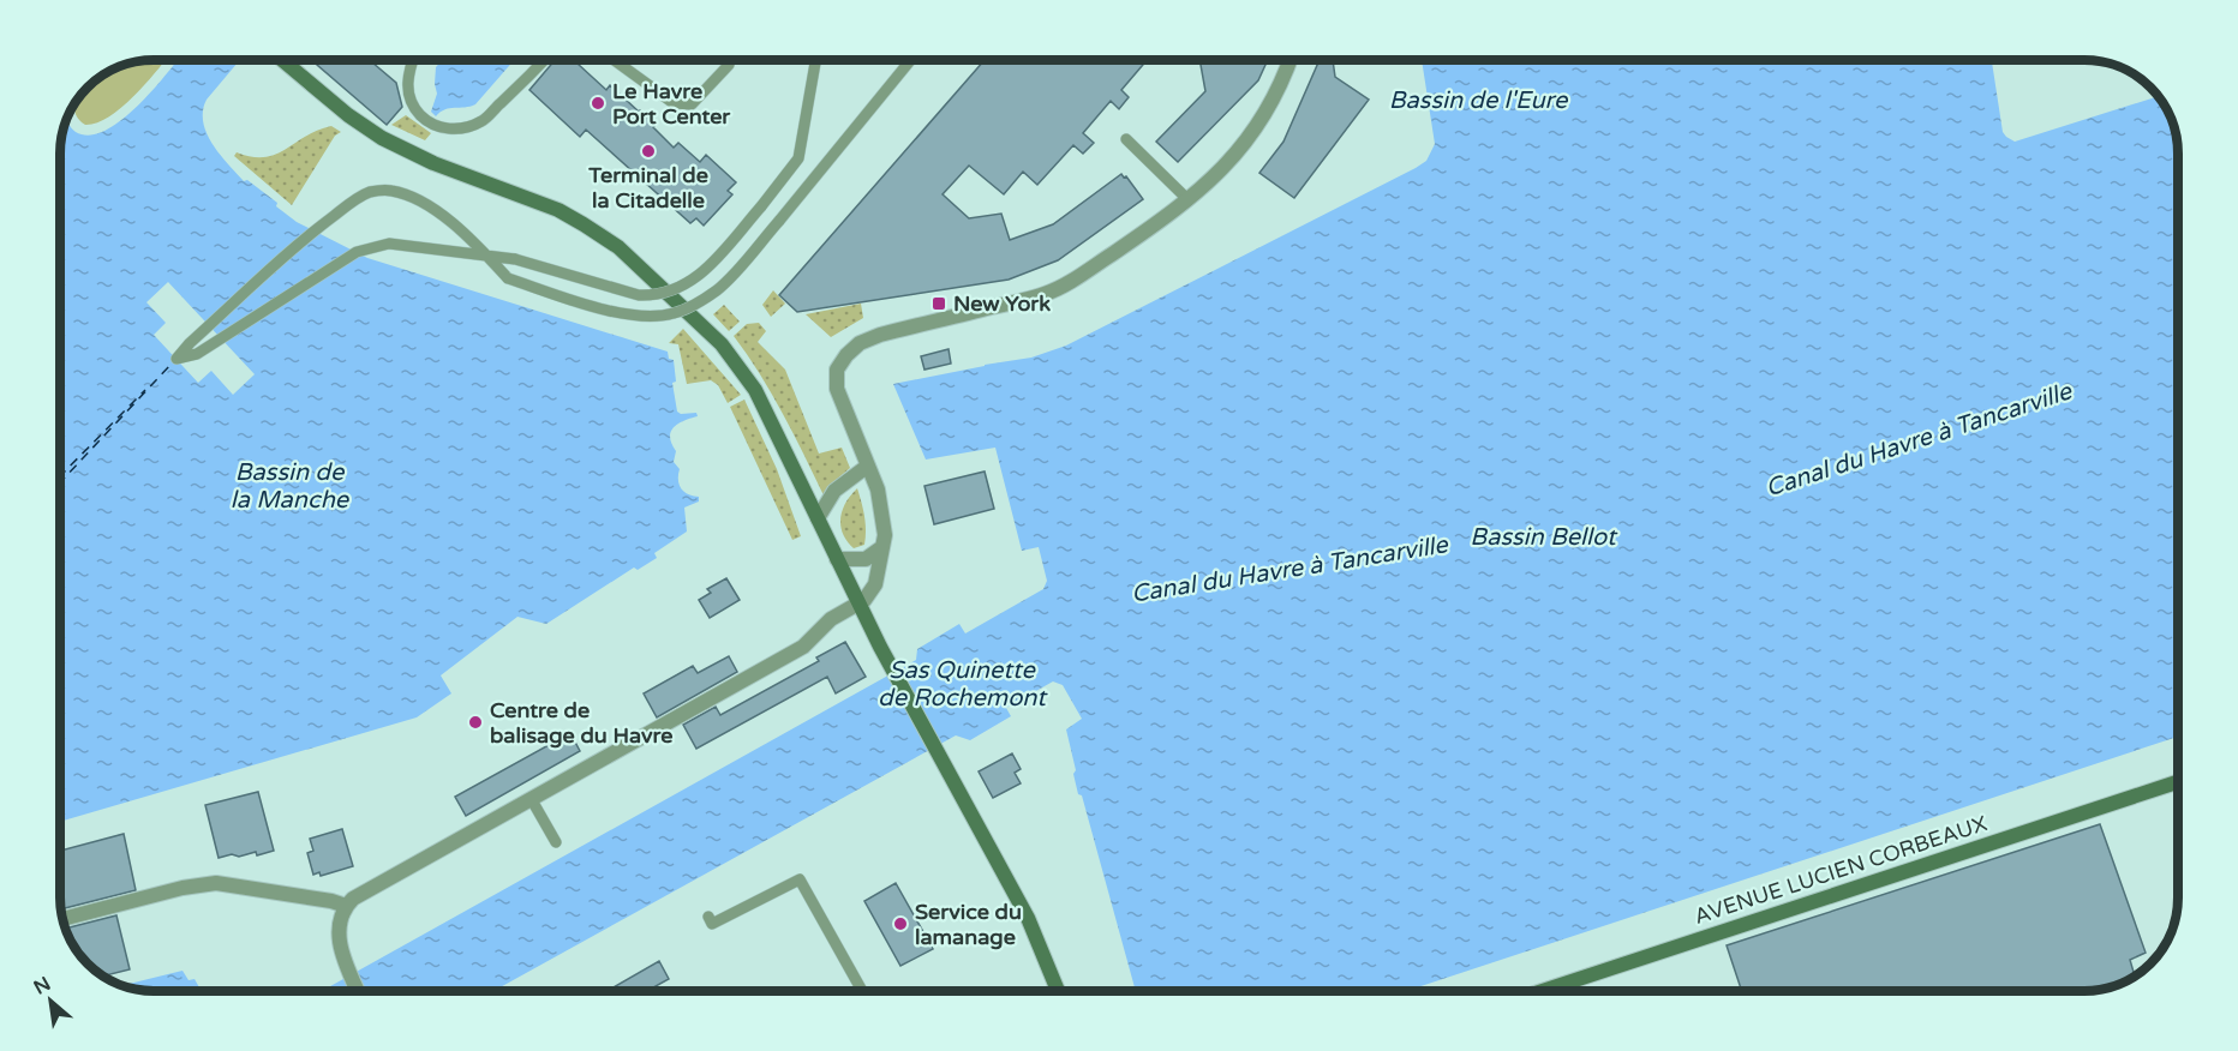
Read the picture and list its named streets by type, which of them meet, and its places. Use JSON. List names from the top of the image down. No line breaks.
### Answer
{"streets":{"main road":["AVENUE LUCIEN CORBEAUX"]},"water":["Bassin de l'Eure","Canal du Havre à Tancarville","Bassin de la Manche","Bassin Bellot","Sas Quinette de Rochemont"],"places":{"other":["Le Havre Port Center","Terminal de la Citadelle","Centre de balisage du Havre","Service du lamanage"],"transit":["New York"]},"north":"top left"}
